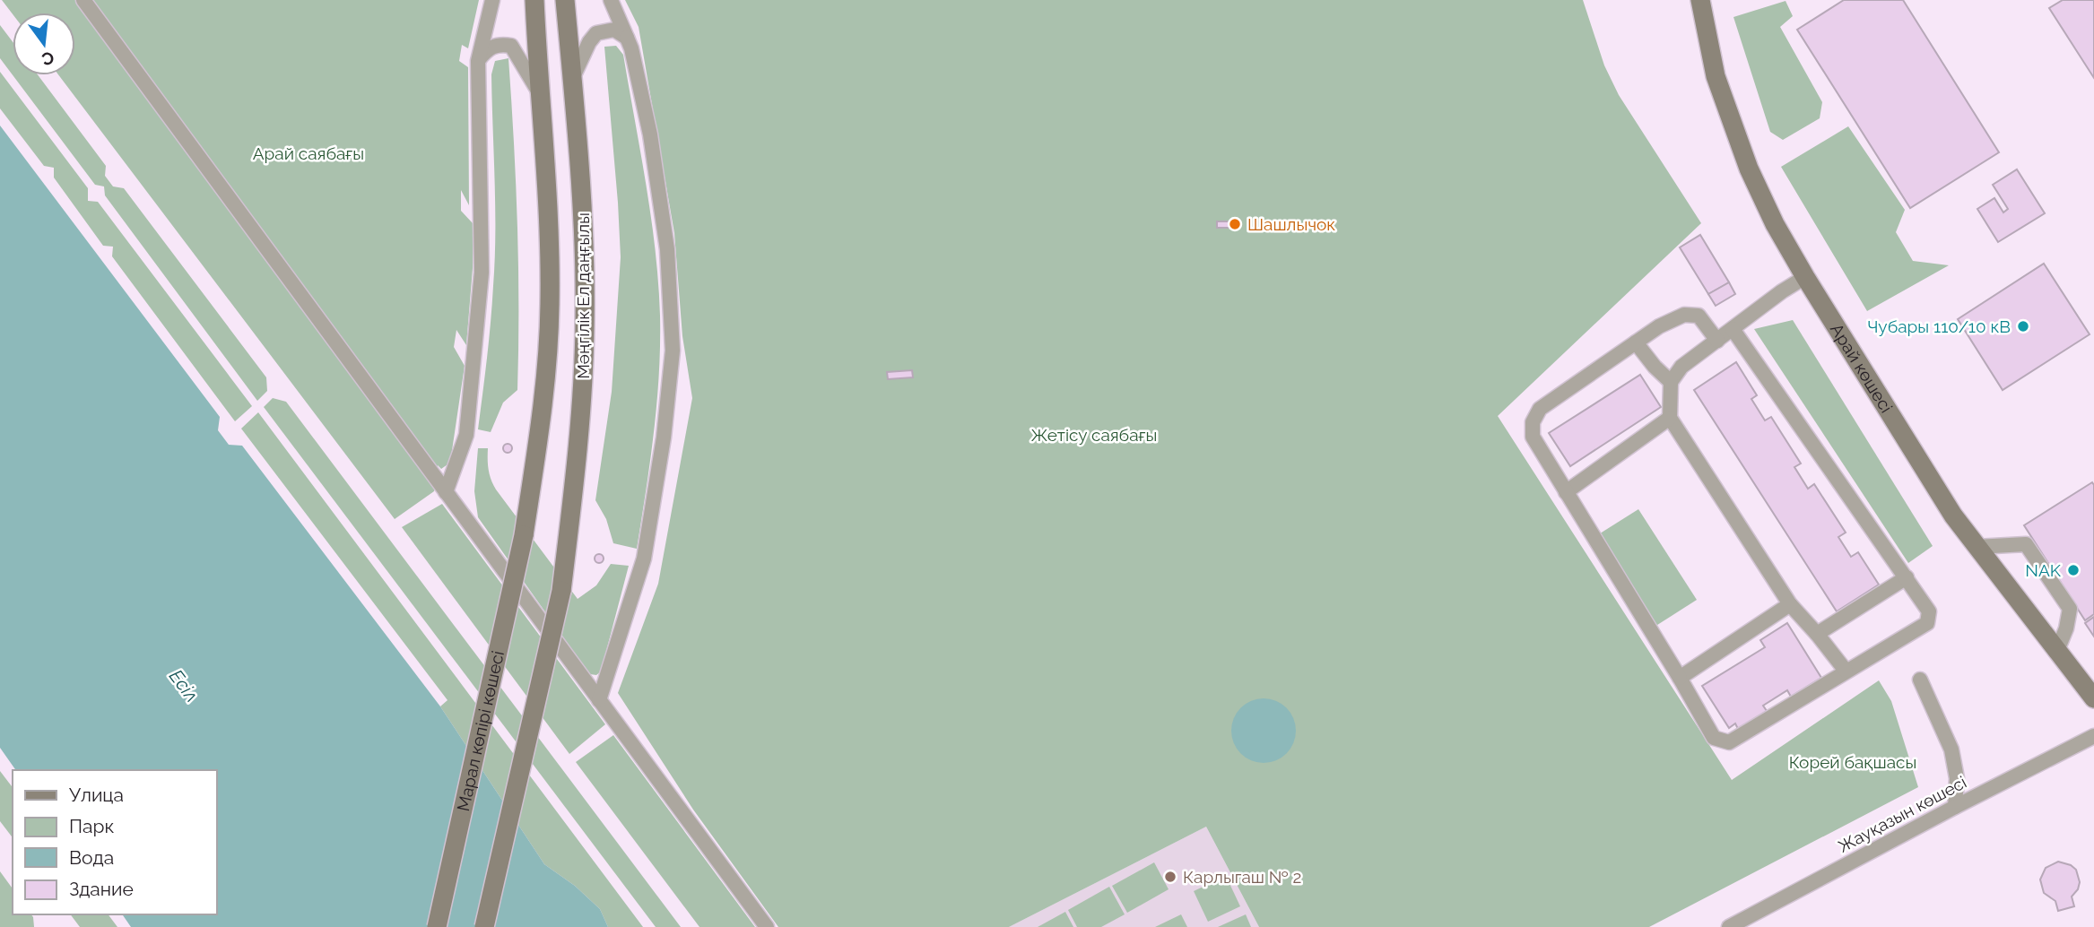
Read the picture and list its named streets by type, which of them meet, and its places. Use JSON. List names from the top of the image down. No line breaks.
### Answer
{"streets":{"main road":["Мәңгілік Ел даңғылы","Арай көшесі","Марал көпірі көшесі"],"street":["Жауқазын көшесі"]},"crossings":[["Мәңгілік Ел даңғылы","Марал көпірі көшесі"]],"water":["Есіл"],"parks":["Арай саябағы","Жетісу саябағы","Корей бақшасы"],"places":["Шашлычок","Чубары 110/10 кВ","NAK","Карлыгаш № 2"],"legend":["Улица","Парк","Вода","Здание"],"north":"bottom"}
